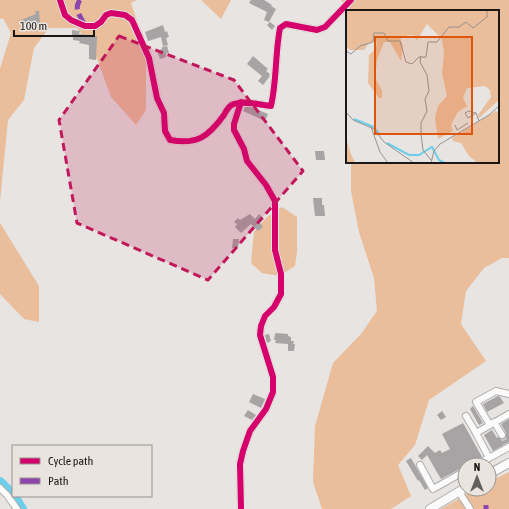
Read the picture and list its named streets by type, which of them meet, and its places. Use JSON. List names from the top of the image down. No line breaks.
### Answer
{"legend":["Cycle path","Path"],"scale_bar":"100 m","north":"top"}
